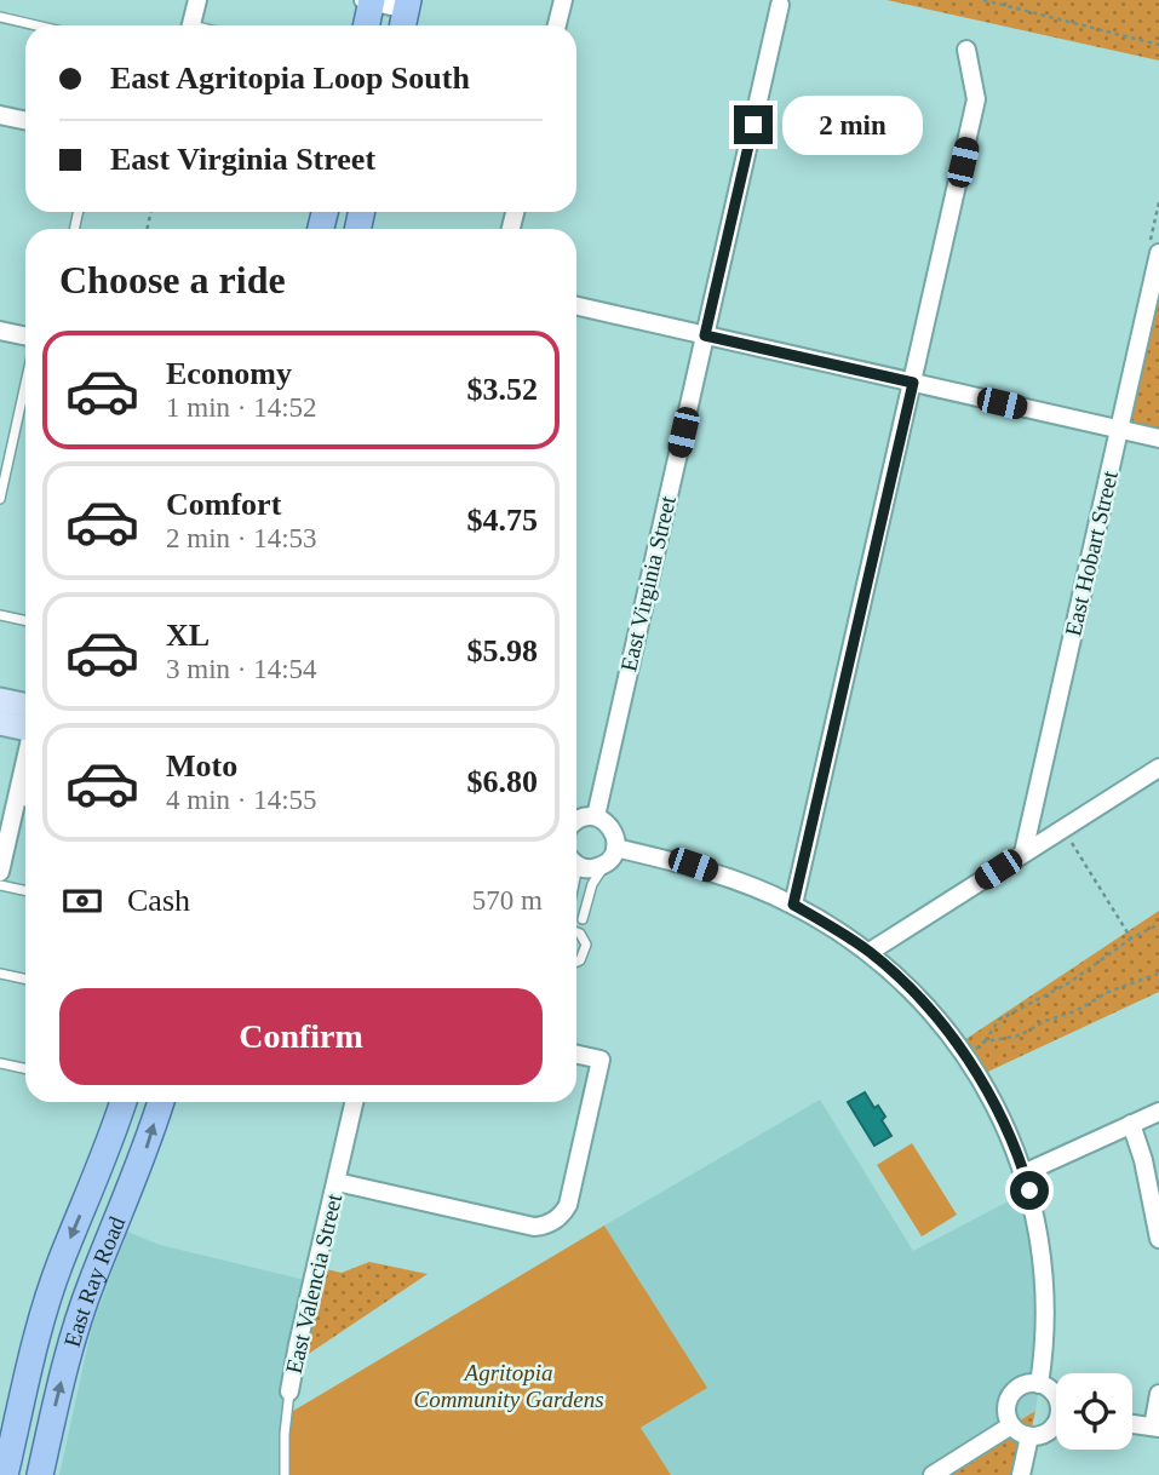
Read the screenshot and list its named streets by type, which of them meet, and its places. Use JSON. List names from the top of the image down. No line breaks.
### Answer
{"streets":{"main road":["East Ray Road"],"street":["East Hobart Street","East Virginia Street","East Valencia Street"]},"parks":["Agritopia Community Gardens"],"page":{"banner":["East Agritopia Loop South","East Virginia Street"],"bubble":"2 min","heading":"Choose a ride","list":[{"name":"Economy","note":"1 min · 14:52","value":"$3.52"},{"name":"Comfort","note":"2 min · 14:53","value":"$4.75"},{"name":"XL","note":"3 min · 14:54","value":"$5.98"},{"name":"Moto","note":"4 min · 14:55","value":"$6.80"}],"pay":["Cash","570 m"],"buttons":"Confirm"}}
